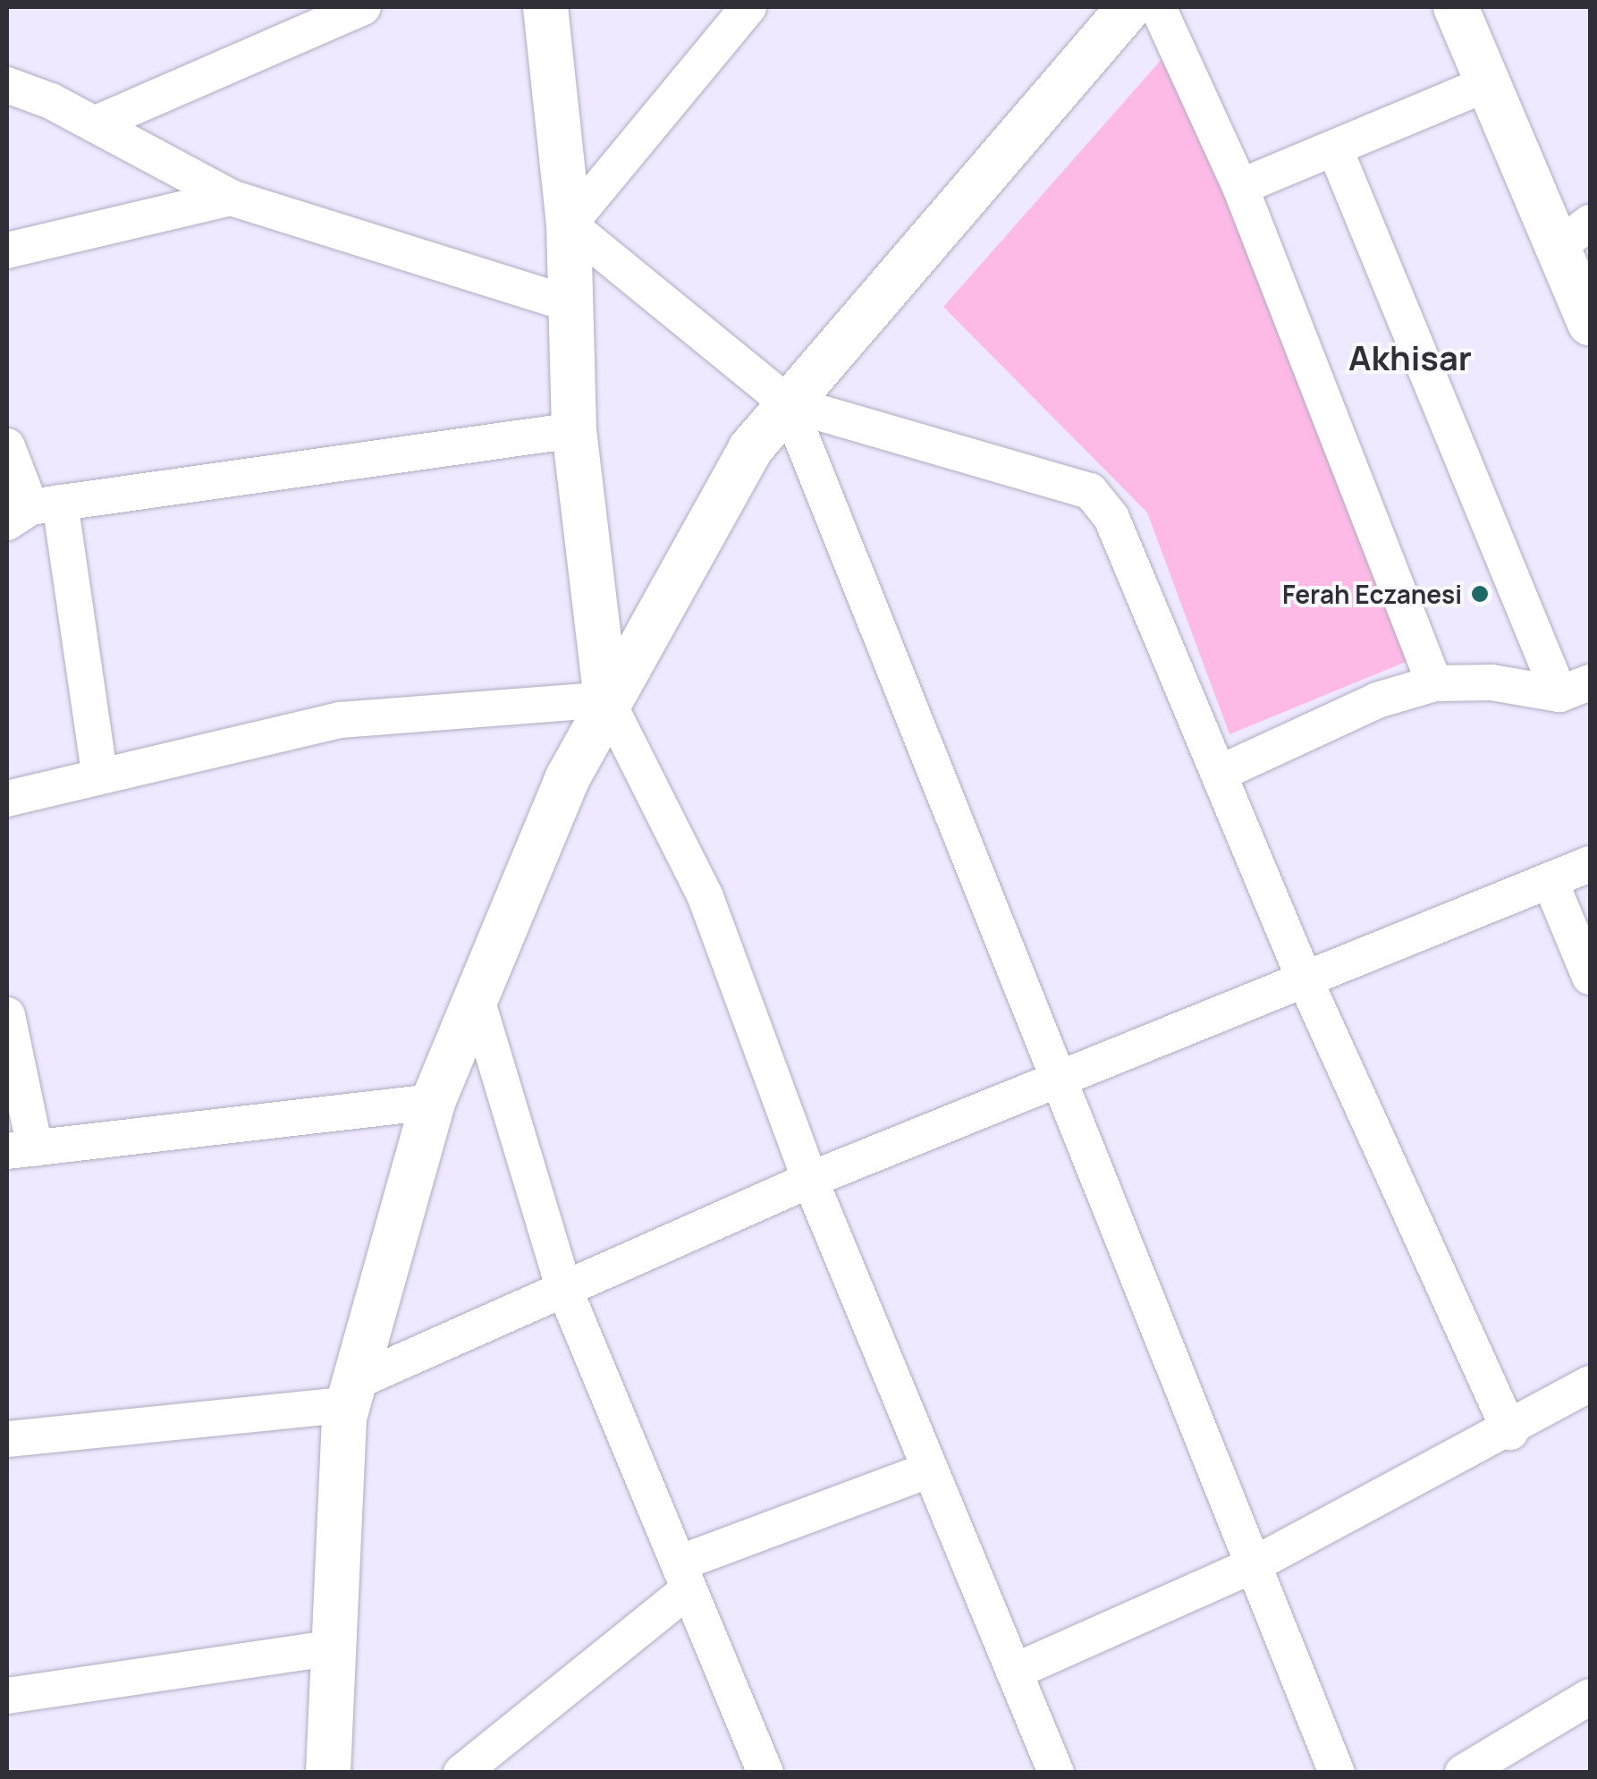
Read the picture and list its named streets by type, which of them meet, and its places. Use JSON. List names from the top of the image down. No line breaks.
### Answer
{"districts":["Akhisar"],"places":["Ferah Eczanesi"]}
